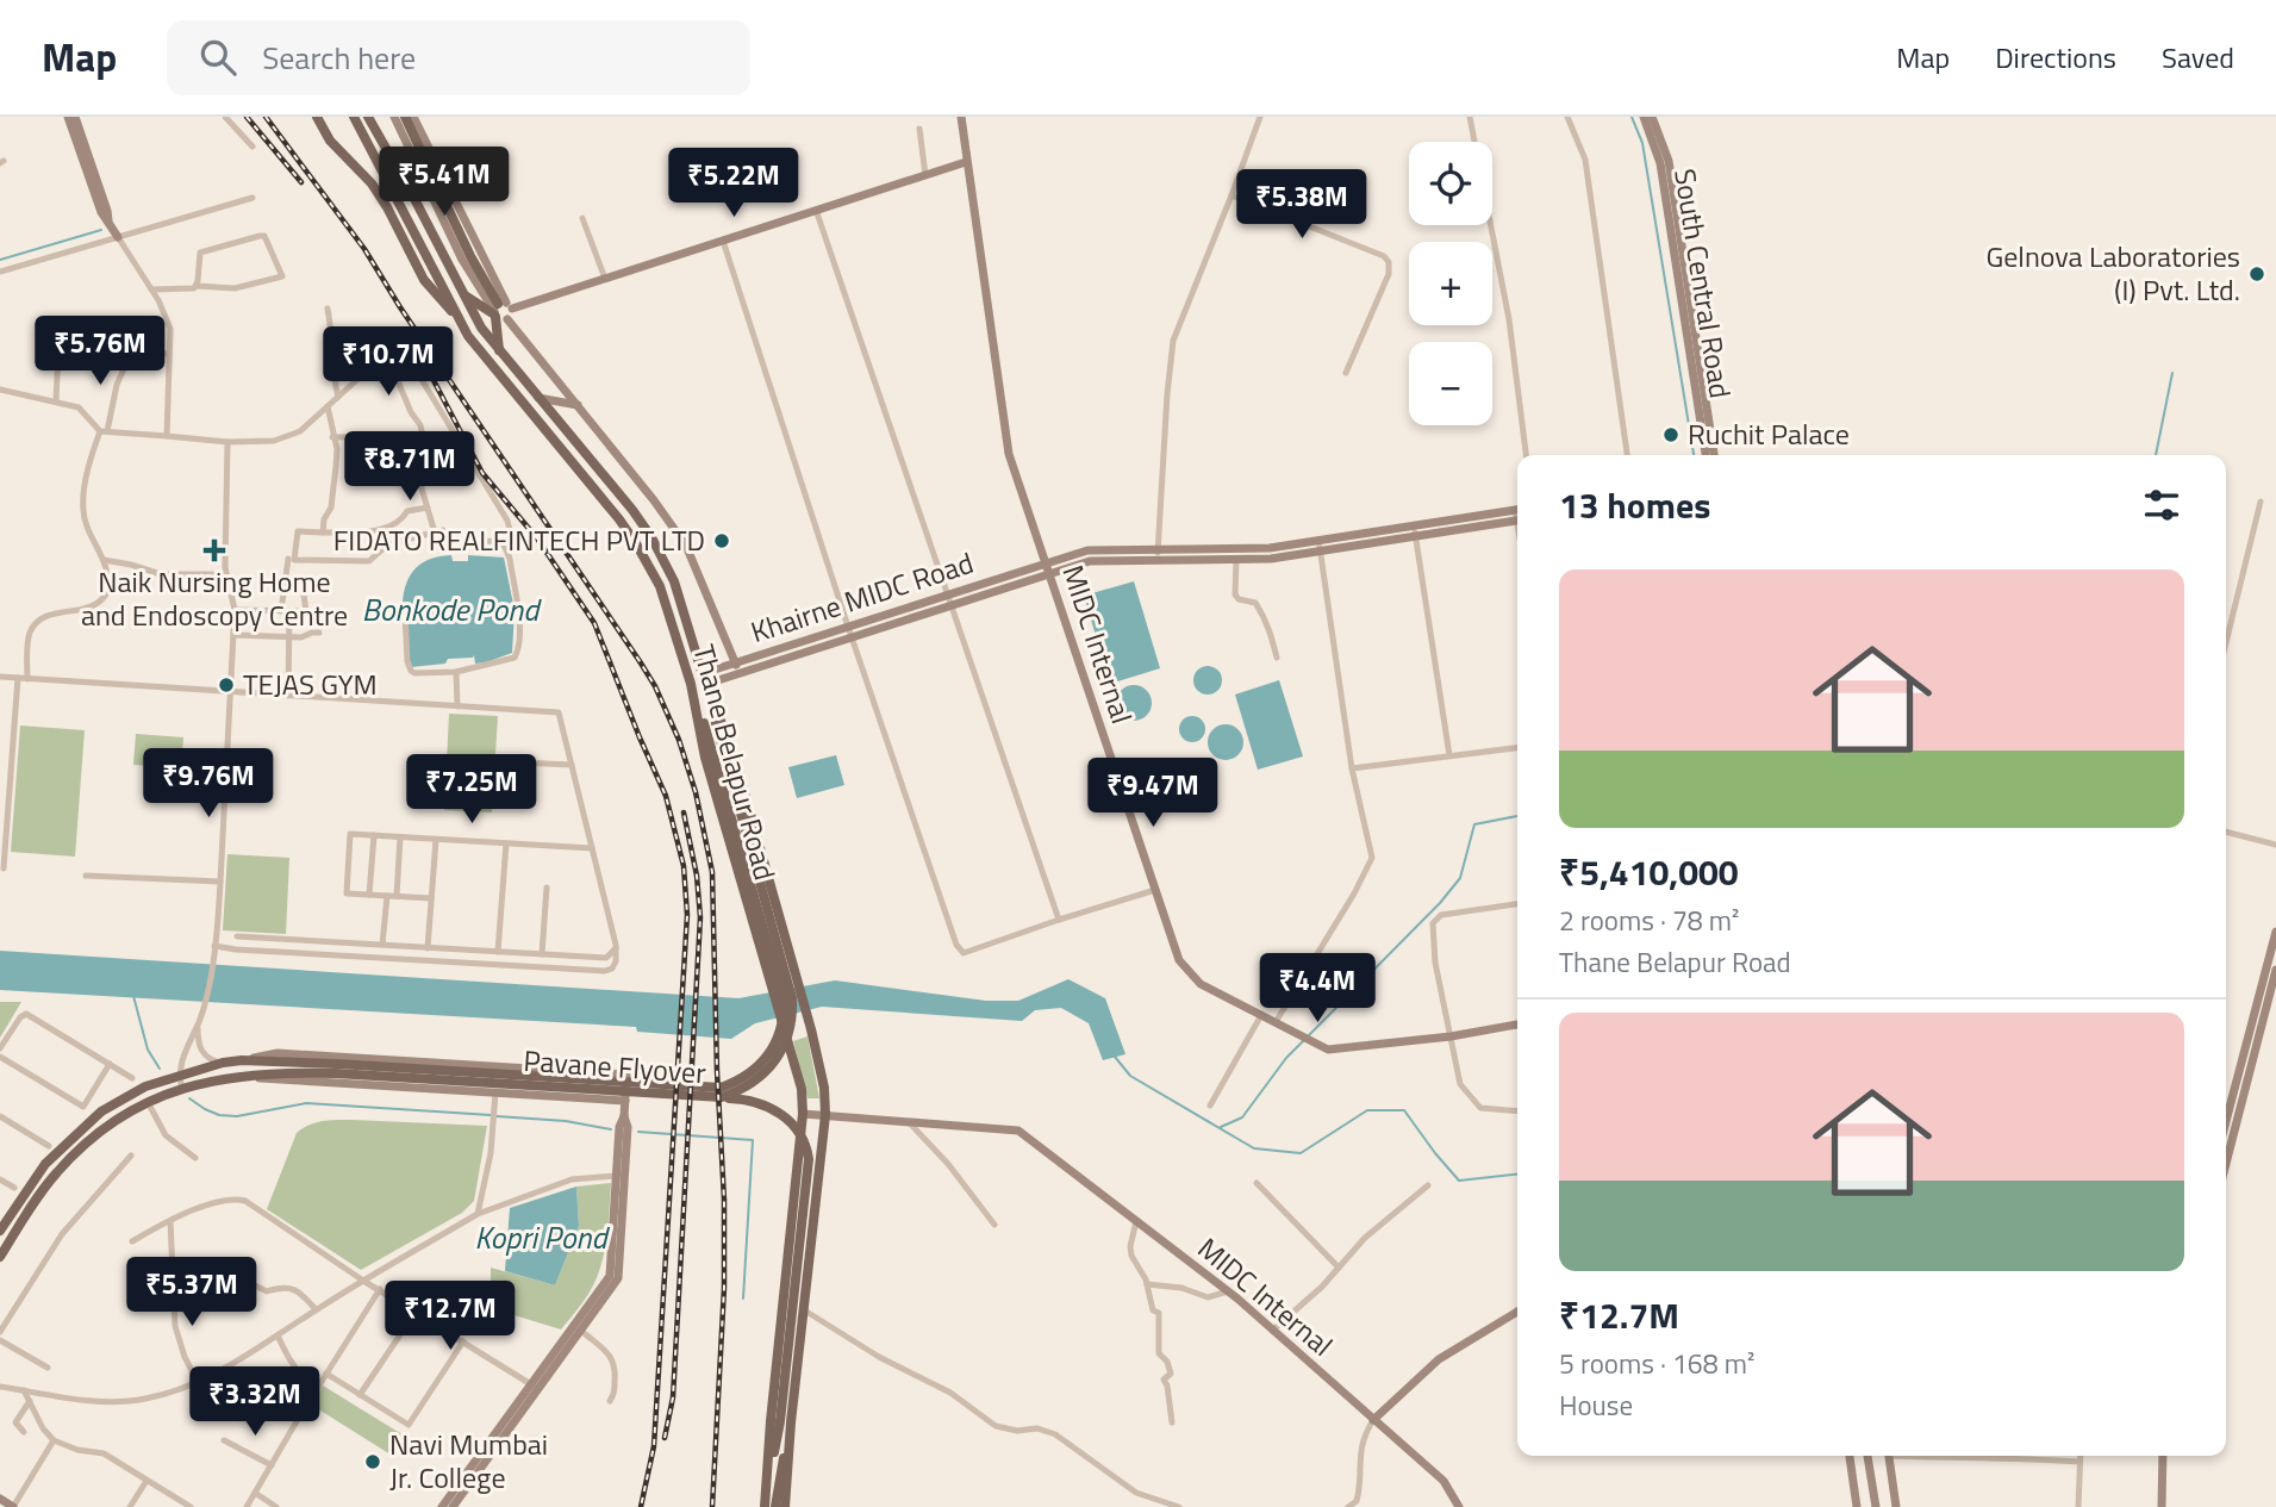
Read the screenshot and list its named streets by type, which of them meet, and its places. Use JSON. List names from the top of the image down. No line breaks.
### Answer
{"streets":{"main road":["South Central Road","Khairne MIDC Road","MIDC Internal","Thane Belapur Road","Pavane Flyover"]},"crossings":[["Khairne MIDC Road","MIDC Internal"],["Khairne MIDC Road","Thane Belapur Road"],["Khairne MIDC Road","Pavane Flyover"],["MIDC Internal","Thane Belapur Road"],["Thane Belapur Road","Pavane Flyover"]],"water":["Bonkode Pond","Kopri Pond"],"places":{"other":["Gelnova Laboratories (I) Pvt. Ltd.","Ruchit Palace","FIDATO REALFINTECH PVT LTD","TEJAS GYM","Navi Mumbai Jr. College"],"health":["Naik Nursing Home and Endoscopy Centre"]},"page":{"header":"Map","search":"Search here","nav":["Map","Directions","Saved"],"map_buttons":["+","−"],"price":["₹5.41M","₹5.22M","₹5.38M","₹5.76M","₹10.7M","₹8.71M","₹9.76M","₹7.25M","₹9.47M","₹4.4M","₹5.37M","₹12.7M","₹3.32M"],"heading":"13 homes","list":[{"name":"₹5,410,000","note":"2 rooms · 78 m² · Thane Belapur Road"},{"name":"₹12.7M","note":"5 rooms · 168 m² · House"}]}}
